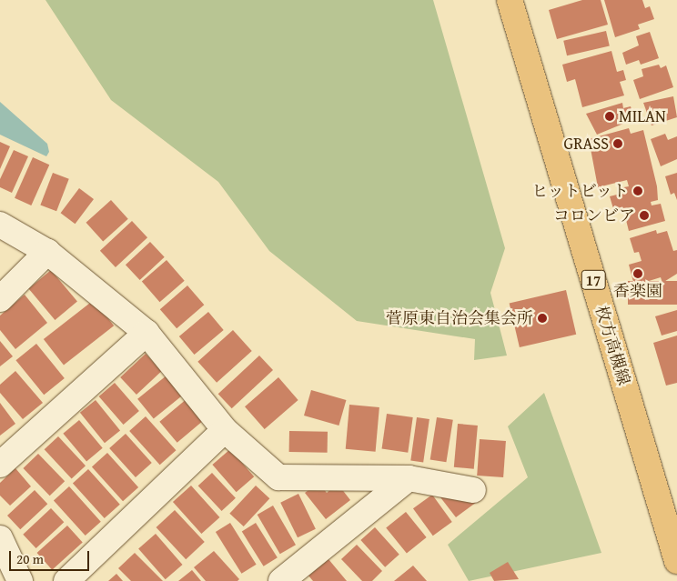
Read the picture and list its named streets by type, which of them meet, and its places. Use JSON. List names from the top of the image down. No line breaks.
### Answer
{"streets":{"main road":["17","枚方高槻線"]},"places":["MILAN","GRASS","ヒットビット","コロンビア","香楽園","菅原東自治会集会所"],"scale_bar":"20 m"}
